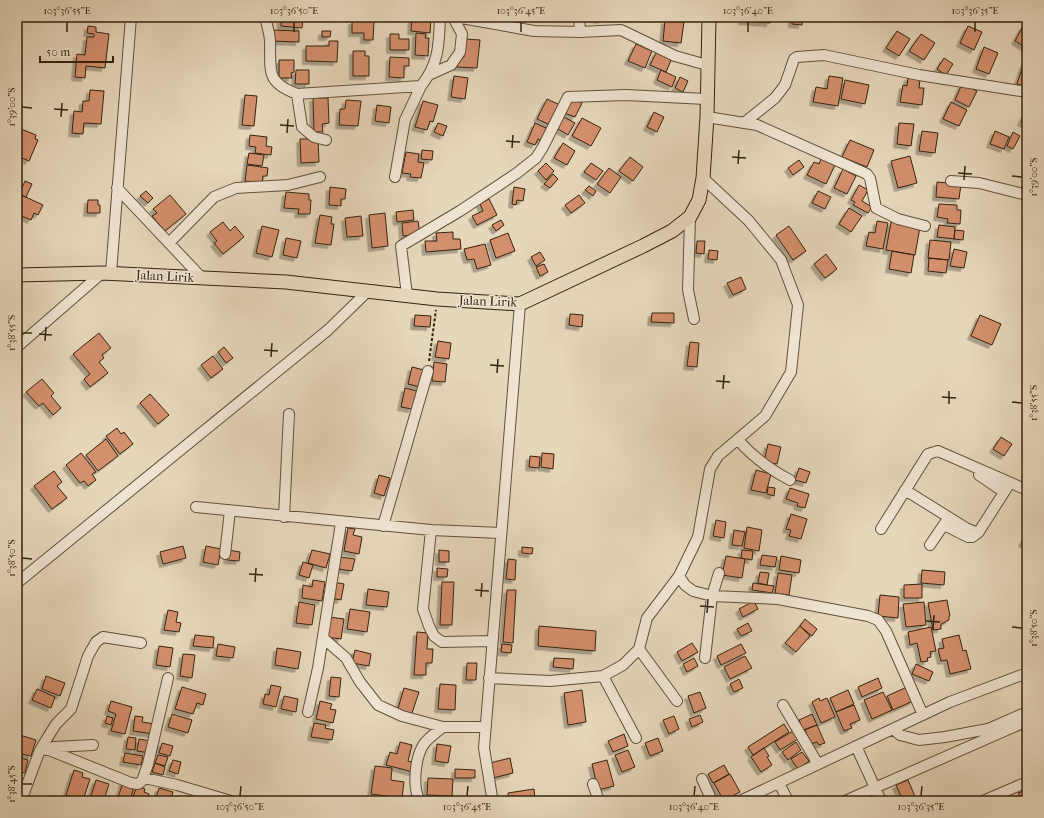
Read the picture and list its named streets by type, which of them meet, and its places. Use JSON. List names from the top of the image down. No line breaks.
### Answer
{"streets":{"main road":["Jalan Lirik"]},"scale_bar":"50 m","coordinates":["103°36'55\"E","103°36'50\"E","103°36'45\"E","103°36'40\"E","103°36'35\"E","1°39'00\"S","1°38'55\"S","1°38'50\"S","1°38'45\"S"]}
